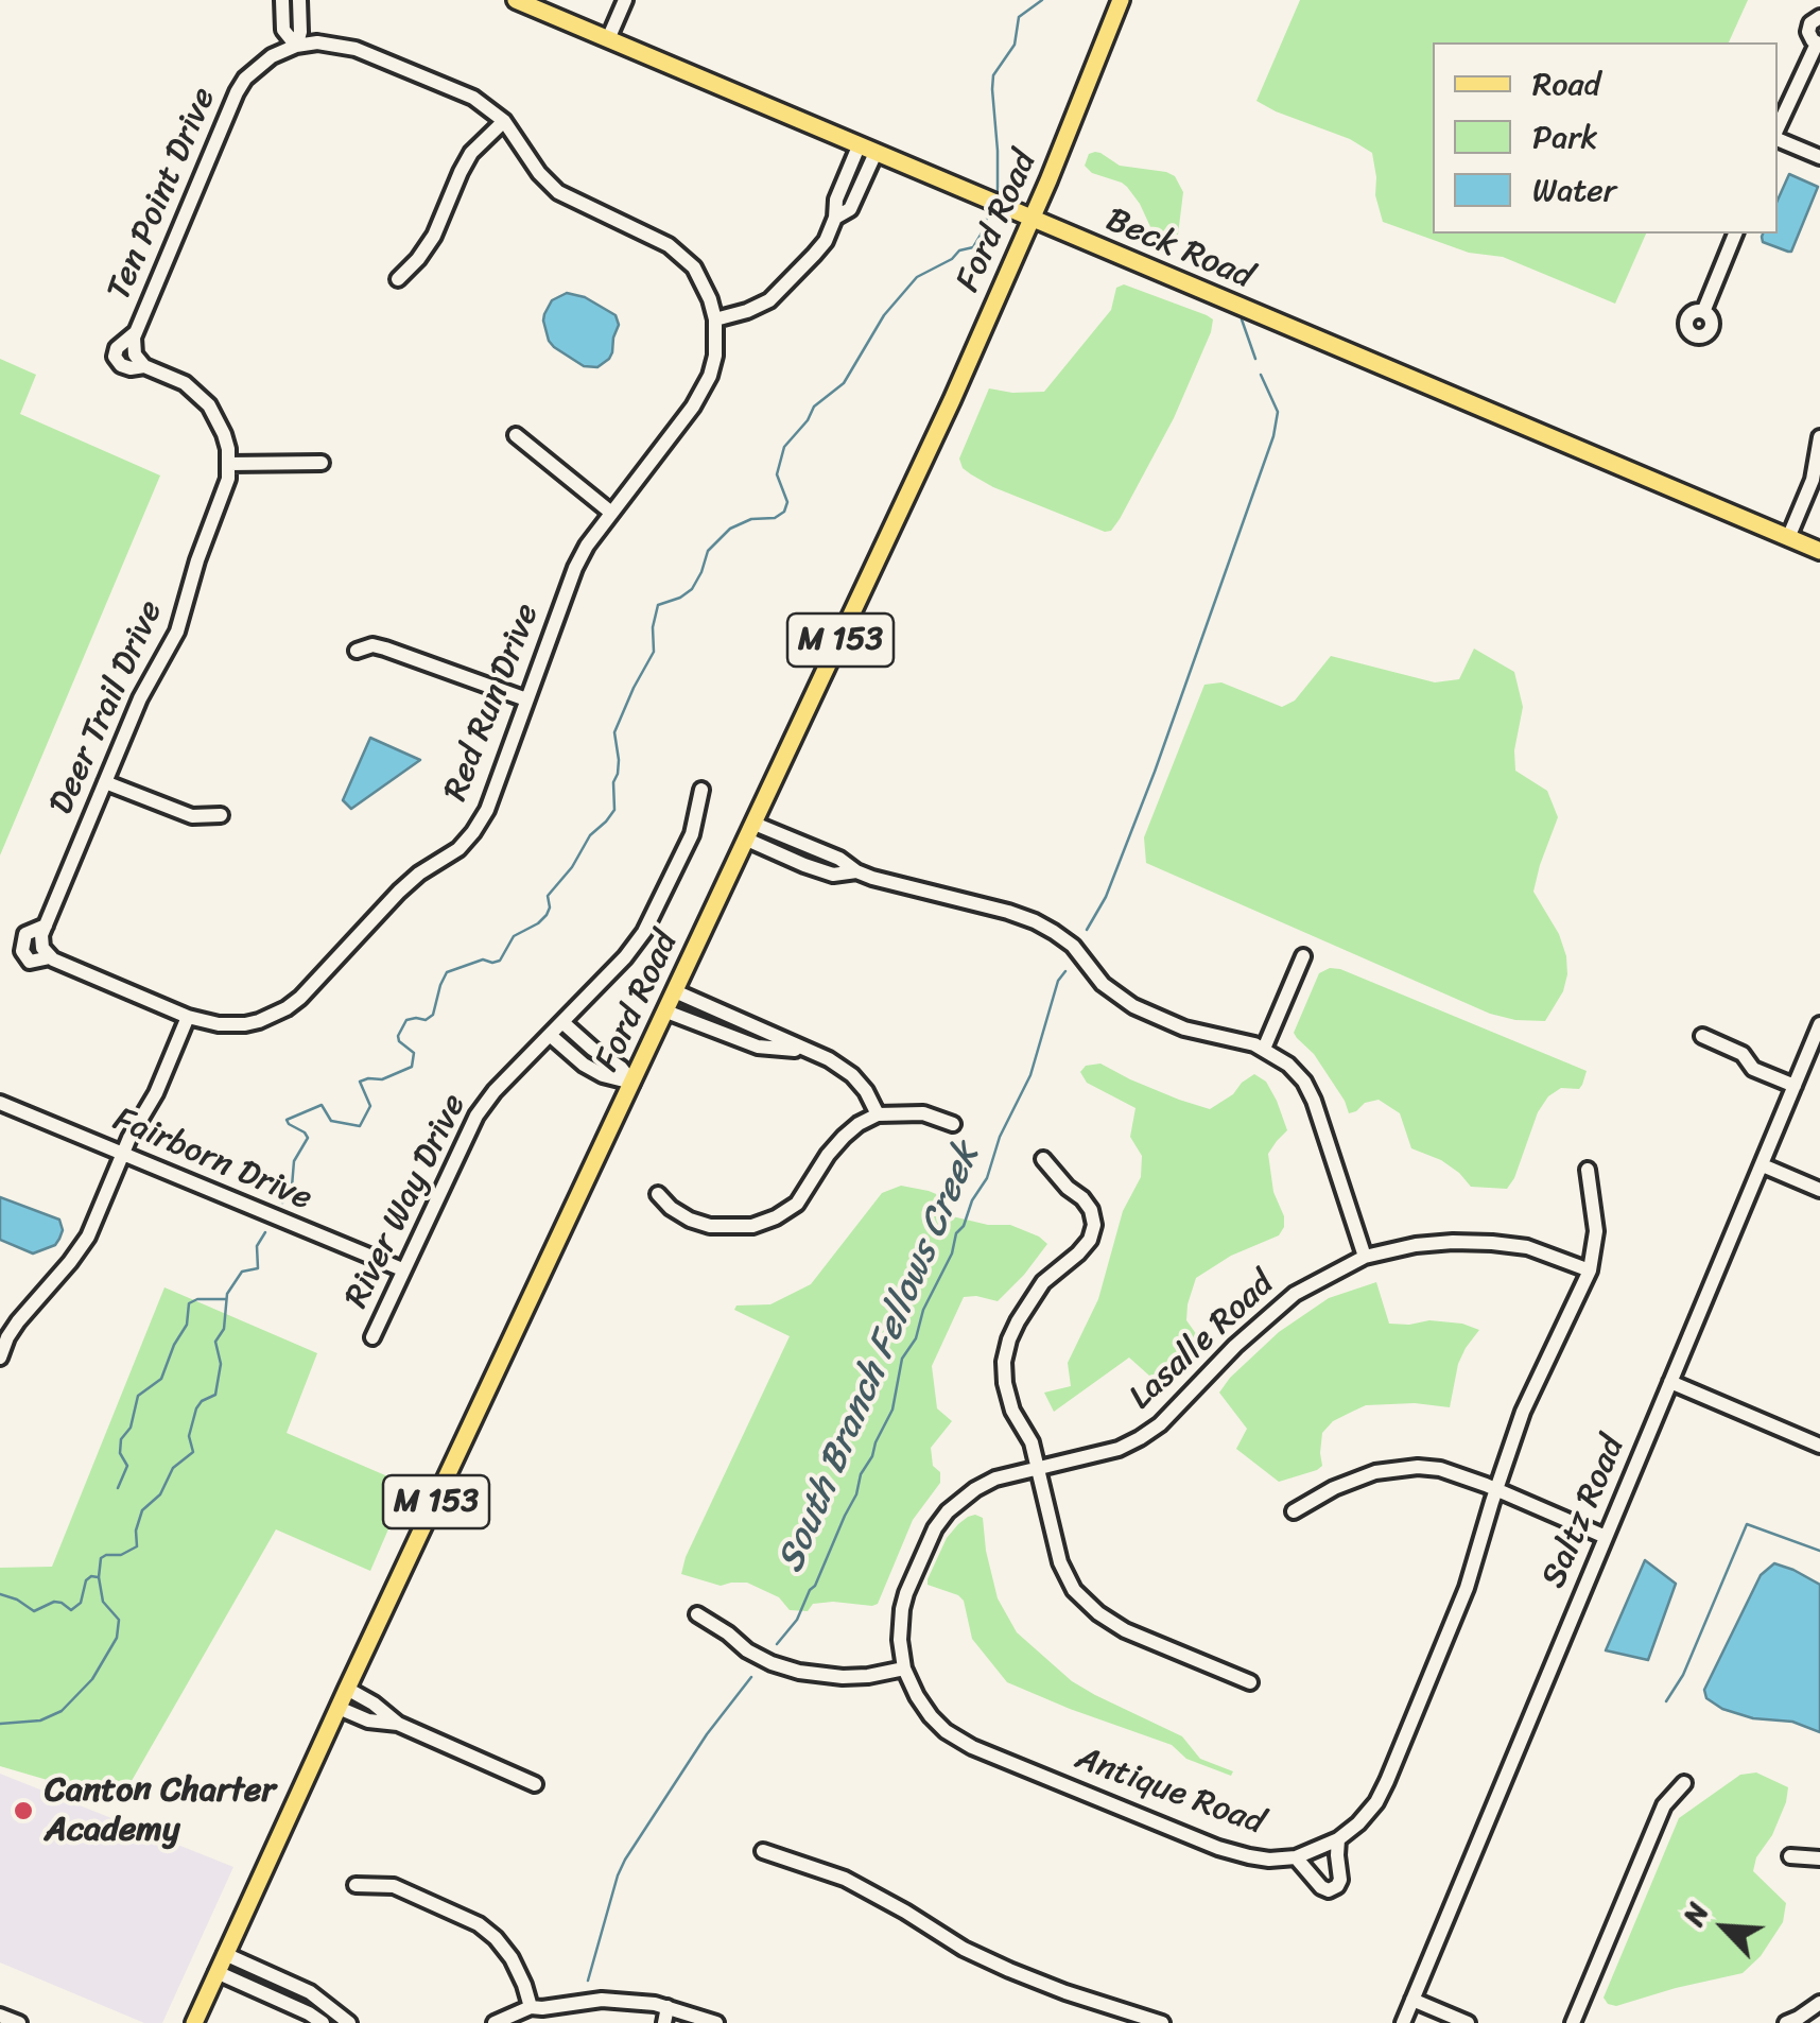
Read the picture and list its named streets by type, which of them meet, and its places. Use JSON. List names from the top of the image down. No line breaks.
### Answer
{"streets":{"main road":["Ford Road","Beck Road","M 153"],"street":["Ten Point Drive","Red Run Drive","Deer Trail Drive","Fairborn Drive","River Way Drive","Lasalle Road","Saltz Road","Antique Road"]},"crossings":[["Ford Road","Beck Road"],["Red Run Drive","Deer Trail Drive"],["Fairborn Drive","River Way Drive"],["Lasalle Road","Antique Road"]],"water":["South Branch Fellows Creek"],"places":["Canton Charter Academy"],"legend":["Road","Park","Water"],"north":"top left"}
